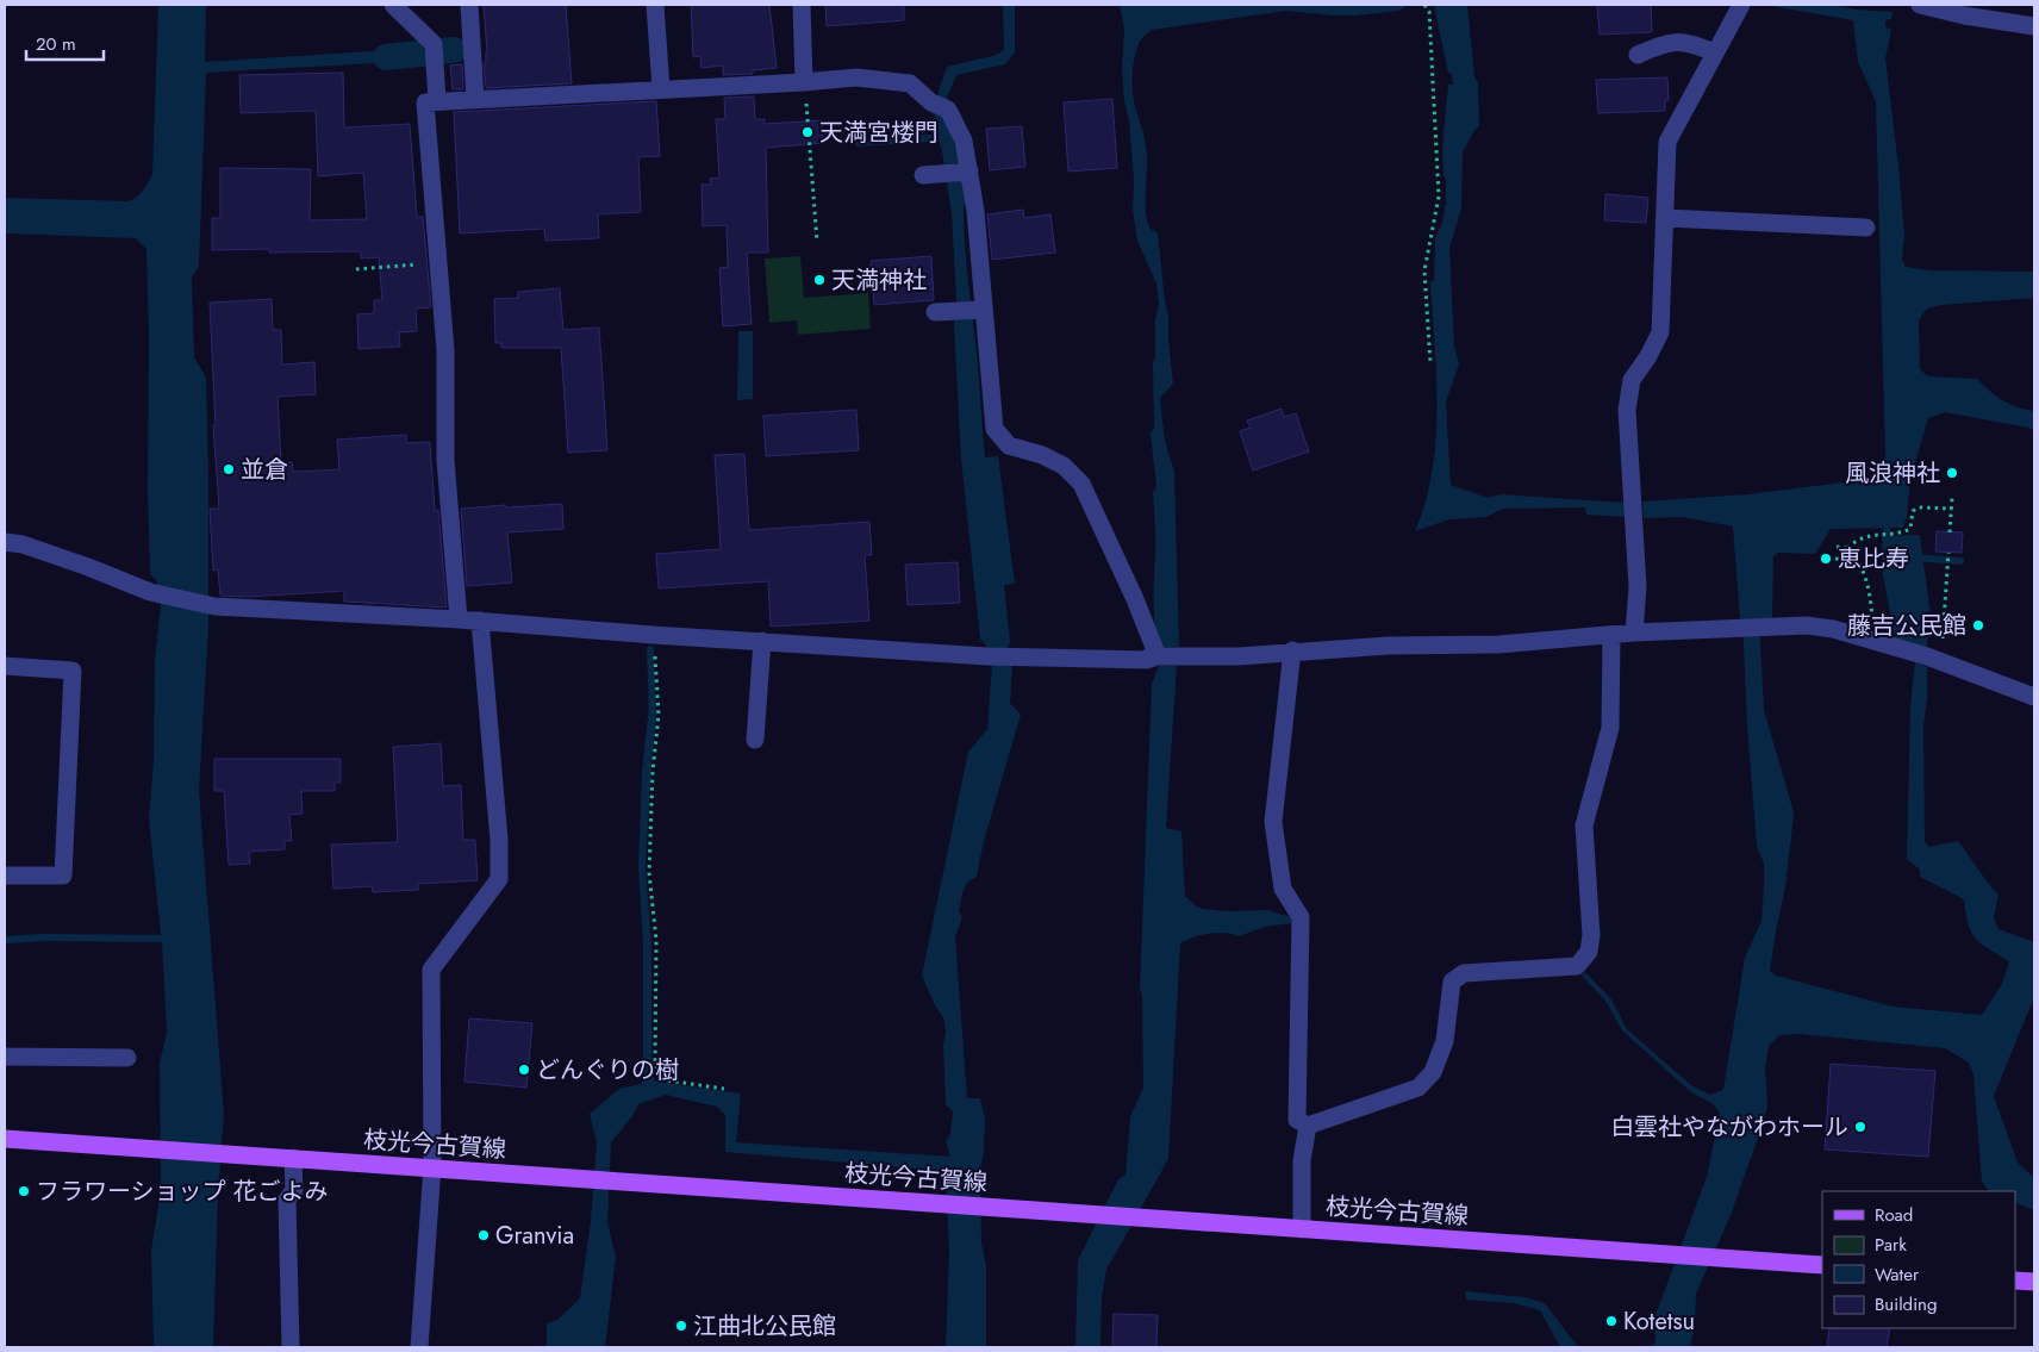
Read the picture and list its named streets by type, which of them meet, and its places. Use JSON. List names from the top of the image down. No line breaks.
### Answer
{"streets":{"main road":["枝光今古賀線"]},"places":["天満宮楼門","天満神社","並倉","風浪神社","恵比寿","藤吉公民館","どんぐりの樹","白雲社やながわホール","フラワーショップ 花ごよみ","Granvia","Kotetsu","江曲北公民館"],"legend":["Road","Park","Water","Building"],"scale_bar":"20 m"}
